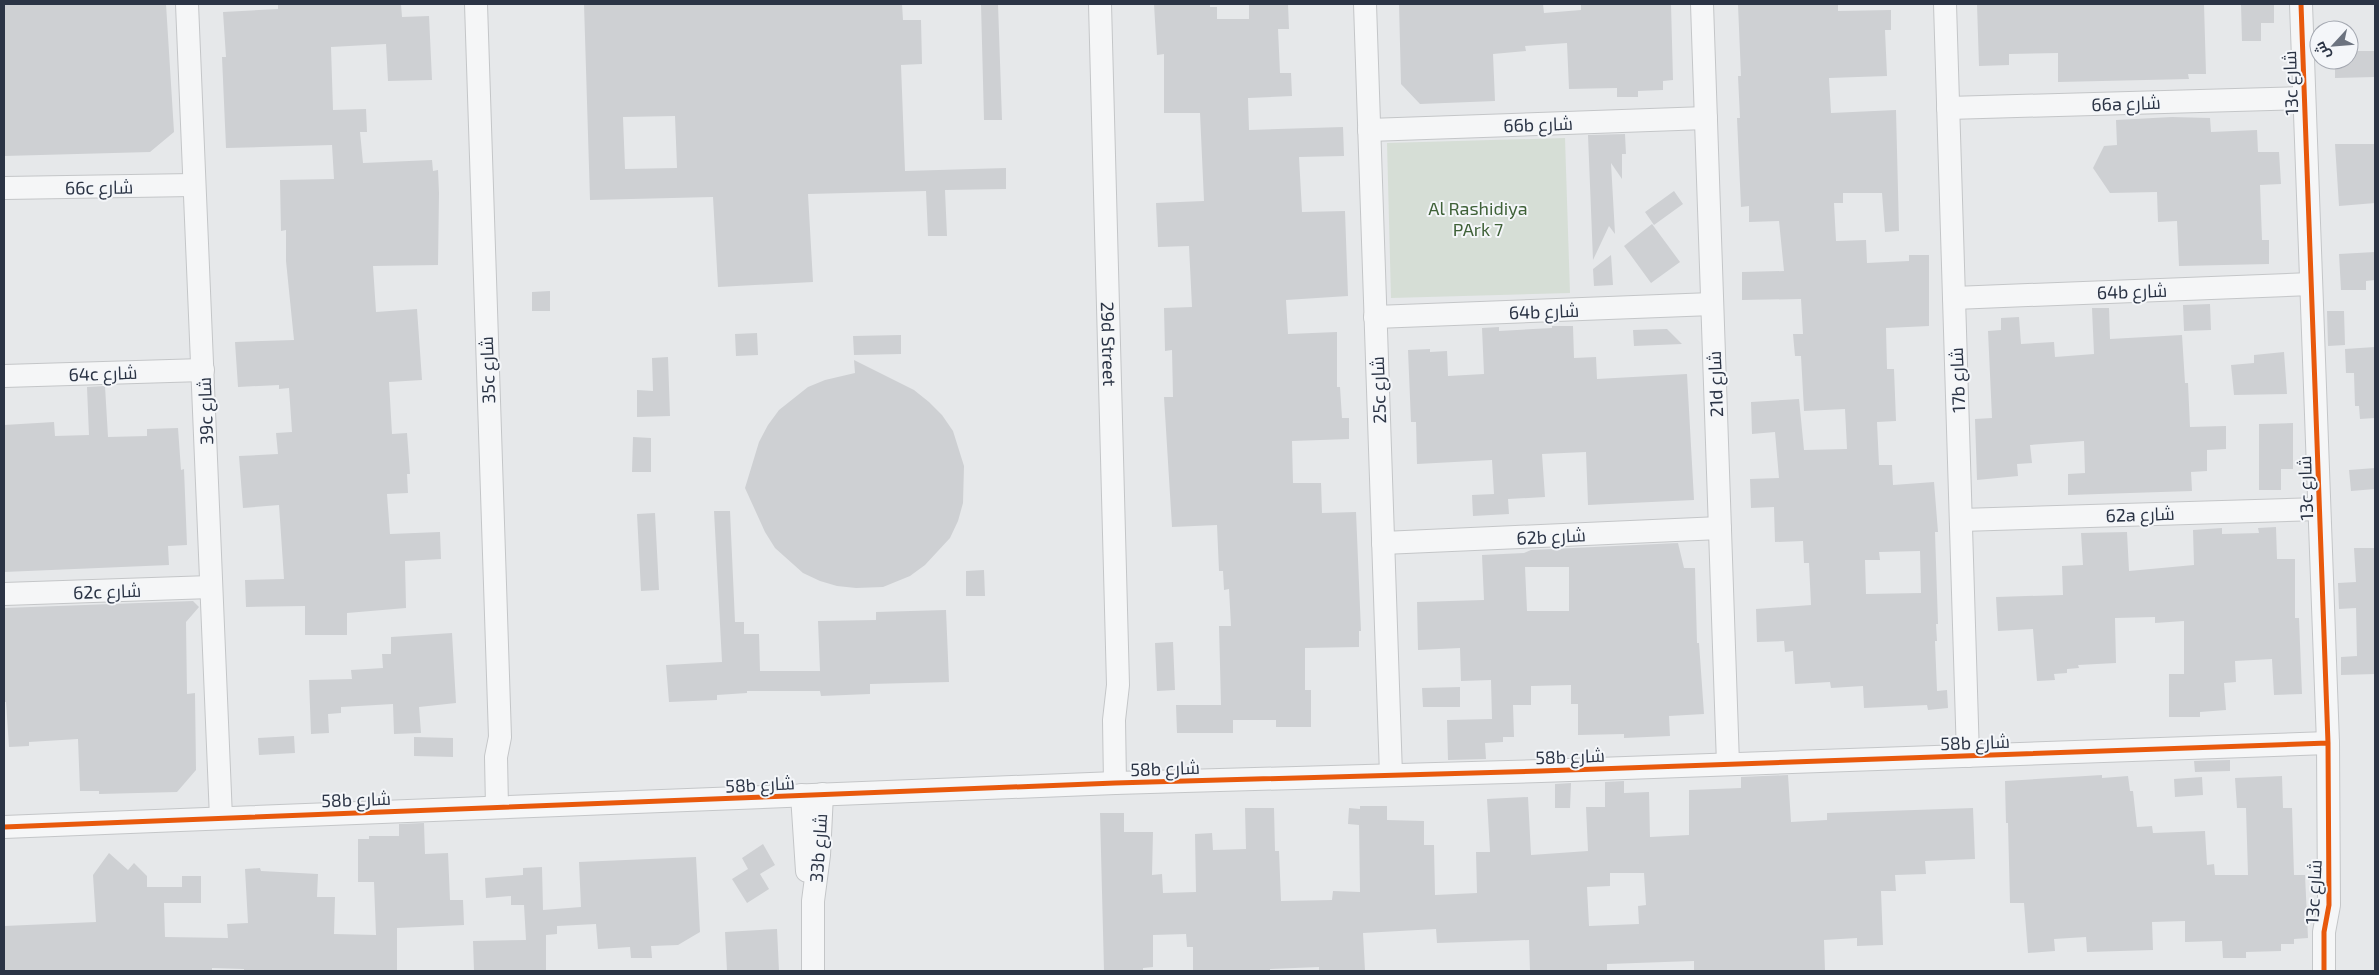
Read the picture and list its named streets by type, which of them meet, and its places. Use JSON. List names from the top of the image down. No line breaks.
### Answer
{"streets":{"street":["13c شارع","66a شارع","66b شارع","66c شارع","64b شارع","29d Street","35c شارع","64c شارع","17b شارع","21d شارع","25c شارع","39c شارع","62a شارع","62b شارع","62c شارع","58b شارع","33b شارع"]},"crossings":[["13c شارع","66a شارع"],["13c شارع","64b شارع"],["13c شارع","62a شارع"],["13c شارع","58b شارع"],["66a شارع","17b شارع"],["66b شارع","21d شارع"],["66b شارع","25c شارع"],["66c شارع","39c شارع"],["64b شارع","17b شارع"],["64b شارع","21d شارع"],["64b شارع","25c شارع"],["29d Street","58b شارع"],["35c شارع","58b شارع"],["64c شارع","39c شارع"],["17b شارع","62a شارع"],["17b شارع","58b شارع"],["21d شارع","62b شارع"],["21d شارع","58b شارع"],["25c شارع","62b شارع"],["25c شارع","58b شارع"],["39c شارع","62c شارع"],["39c شارع","58b شارع"],["58b شارع","33b شارع"]],"parks":["Al Rashidiya PArk 7"],"north":"bottom left"}
